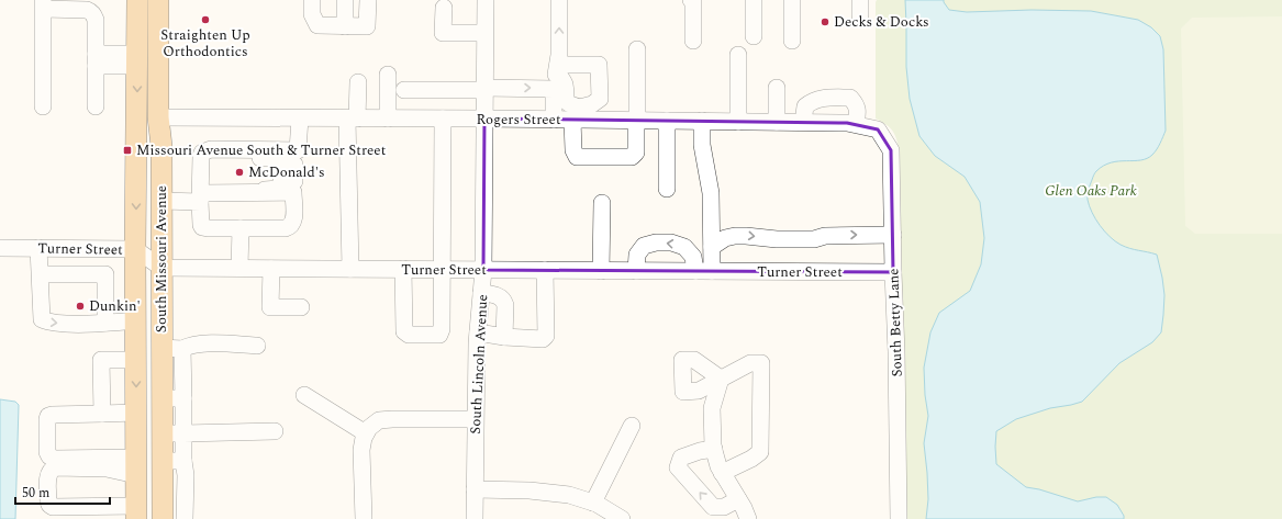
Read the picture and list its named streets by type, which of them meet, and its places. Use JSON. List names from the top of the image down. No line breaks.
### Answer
{"streets":{"main road":["South Missouri Avenue"],"street":["Rogers Street","Turner Street","South Betty Lane","South Lincoln Avenue"]},"crossings":[["Rogers Street","South Missouri Avenue"],["Rogers Street","South Betty Lane"],["Rogers Street","South Lincoln Avenue"],["Turner Street","South Missouri Avenue"],["Turner Street","South Betty Lane"],["Turner Street","South Lincoln Avenue"]],"parks":["Glen Oaks Park"],"places":{"other":["Straighten Up Orthodontics","Decks & Docks","McDonald's","Dunkin'"],"transit":["Missouri Avenue South & Turner Street"]},"scale_bar":"50 m"}
